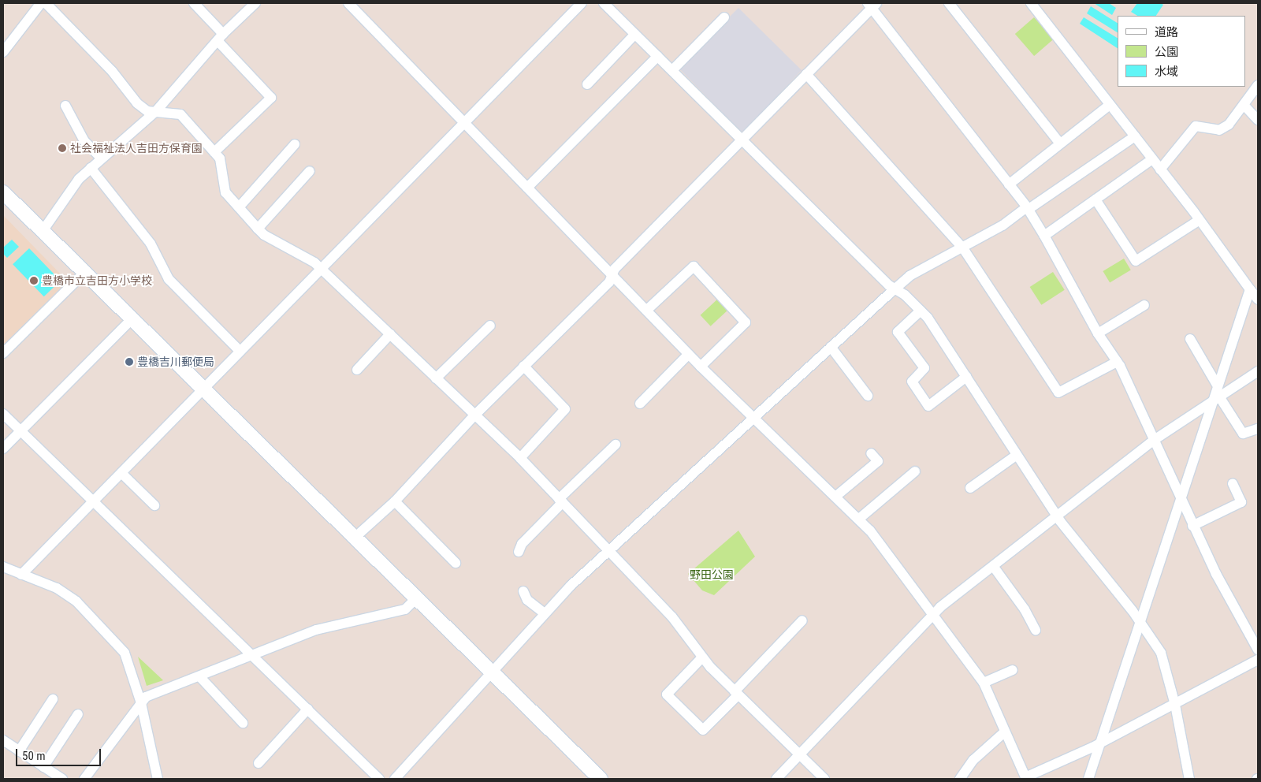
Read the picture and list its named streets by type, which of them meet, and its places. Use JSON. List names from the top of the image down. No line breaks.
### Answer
{"parks":["野田公園"],"places":["社会福祉法人吉田方保育園","豊橋市立吉田方小学校","豊橋吉川郵便局"],"legend":["道路","公園","水域"],"scale_bar":"50 m"}
